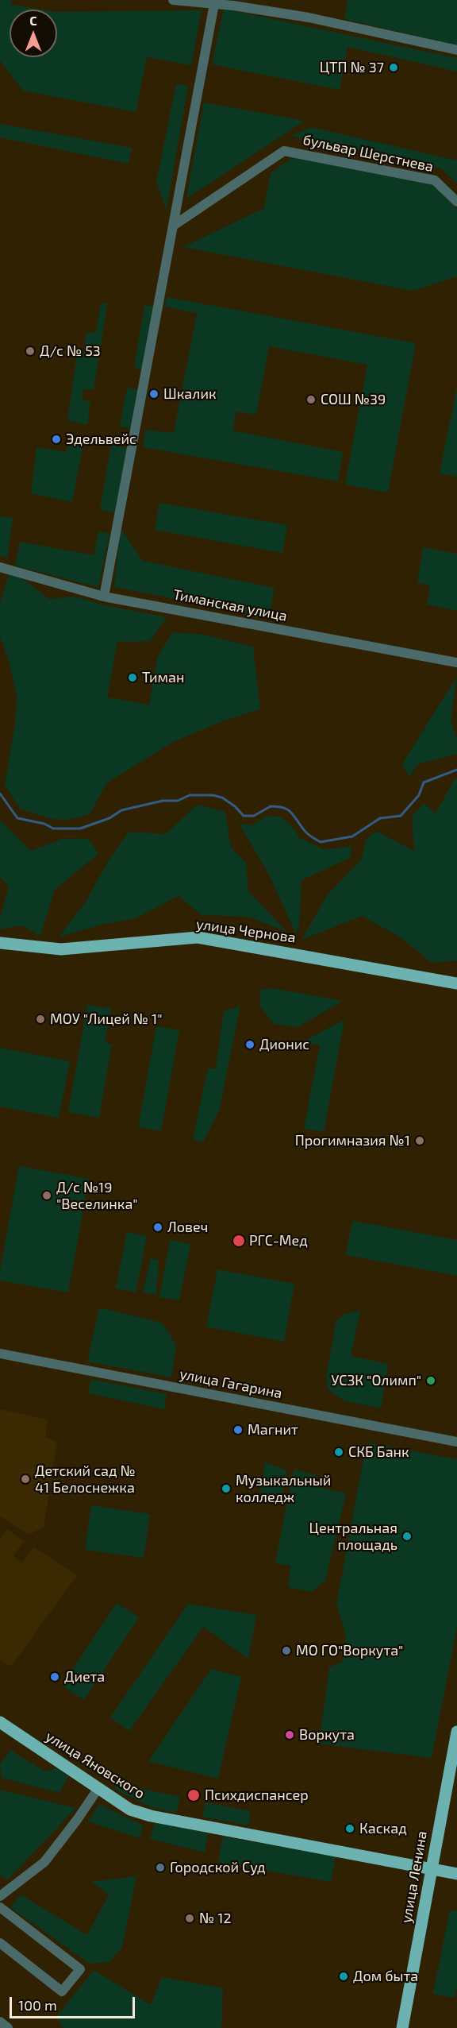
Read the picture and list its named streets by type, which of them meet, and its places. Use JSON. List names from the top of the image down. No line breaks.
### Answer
{"streets":{"main road":["улица Чернова","улица Яновского","улица Ленина"],"street":["бульвар Шерстнева","Тиманская улица","улица Гагарина"]},"crossings":[["улица Яновского","улица Ленина"]],"places":["ЦТП № 37","Д/с № 53","Шкалик","СОШ №39","Эдельвейс","Тиман","МОУ \"Лицей № 1\"","Дионис","Прогимназия №1","Д/с №19 \"Веселинка\"","Ловеч","РГС-Мед","УСЗК \"Олимп\"","Магнит","СКБ Банк","Детский сад № 41 Белоснежка","Музыкальный колледж","Центральная площадь","МО ГО\"Воркута\"","Диета","Воркута","Психдиспансер","Каскад","Городской Суд","№ 12","Дом быта"],"scale_bar":"100 m","north":"top"}
